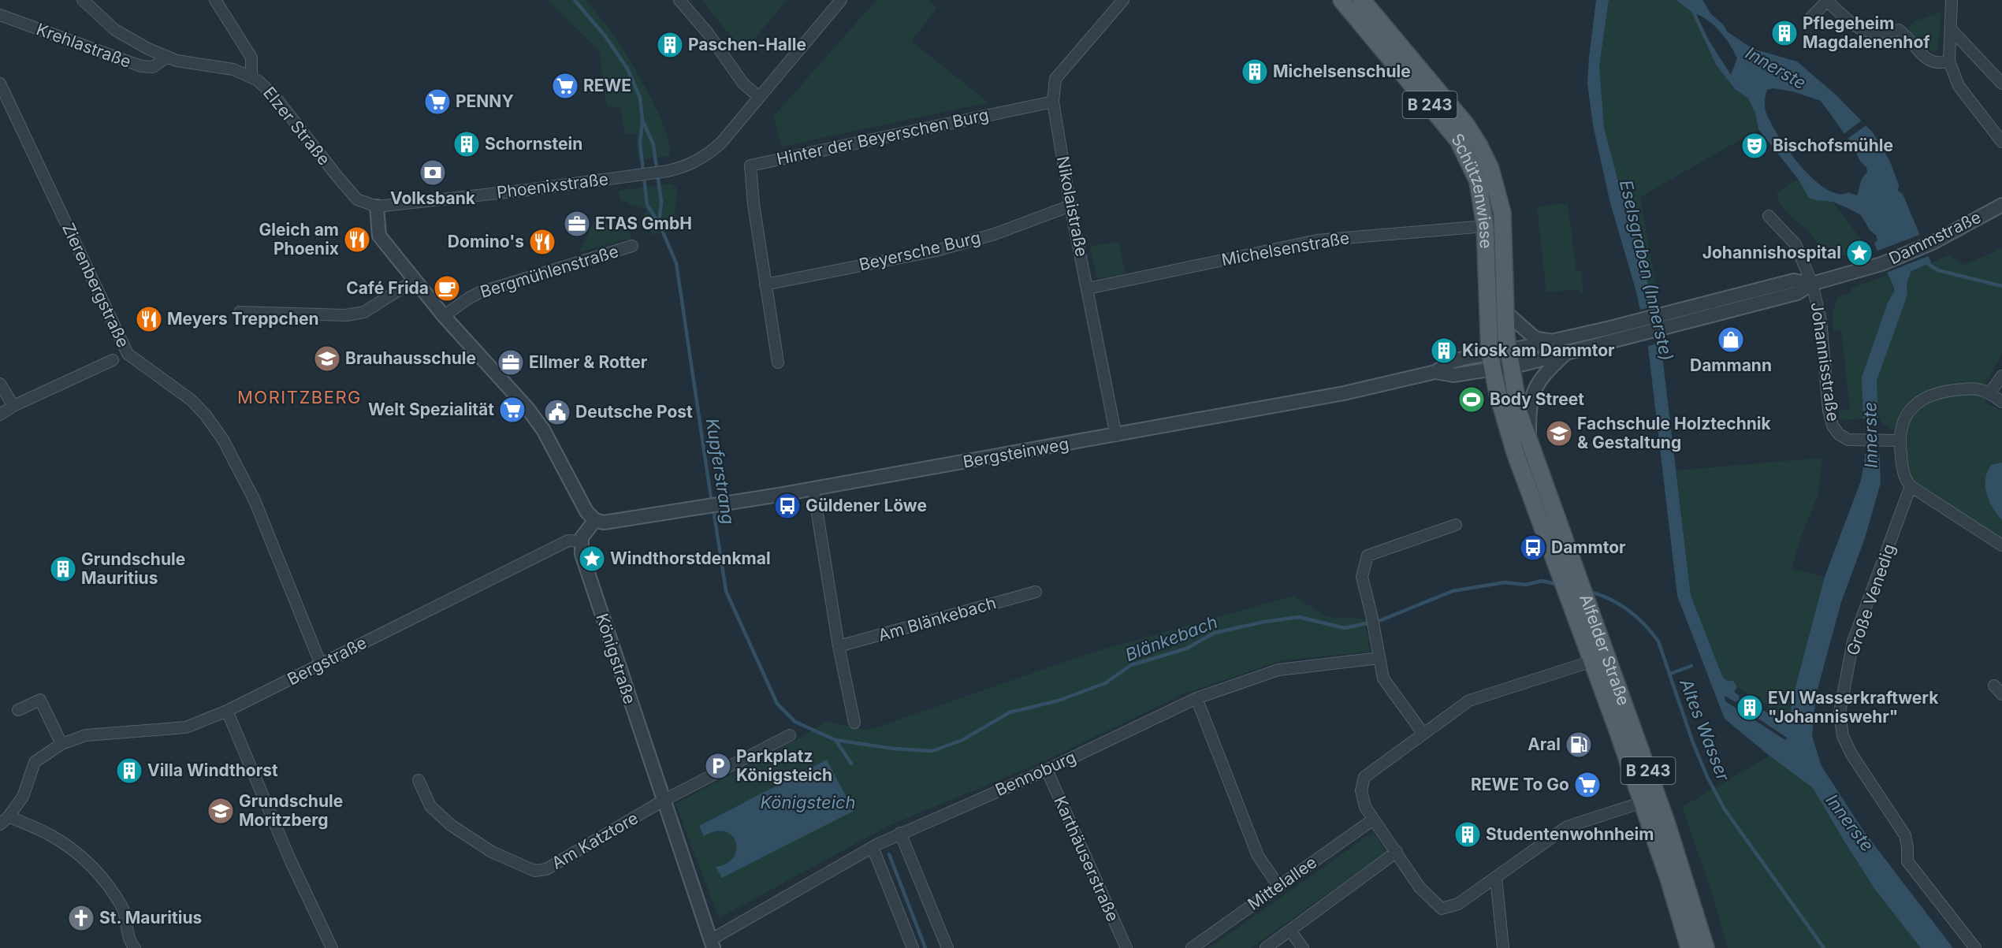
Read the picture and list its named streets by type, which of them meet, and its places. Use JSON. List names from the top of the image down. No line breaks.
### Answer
{"streets":{"main road":["B 243","Schützenwiese","Alfelder Straße"],"street":["Krehlastraße","Elzer Straße","Hinter der Beyerschen Burg","Phoenixstraße","Nikolaistraße","Dammstraße","Michelsenstraße","Beyersche Burg","Bergmühlenstraße","Zierenbergstraße","Johannisstraße","Bergsteinweg","Große Venedig","Am Blänkebach","Königstraße","Bergstraße","Bennoburg","Am Katztore","Karthäuserstraße","Mittelallee"]},"crossings":[["Krehlastraße","Elzer Straße"],["Elzer Straße","Phoenixstraße"],["Hinter der Beyerschen Burg","Nikolaistraße"],["Hinter der Beyerschen Burg","Beyersche Burg"],["Schützenwiese","Michelsenstraße"],["Schützenwiese","Bergsteinweg"],["Schützenwiese","Alfelder Straße"],["Nikolaistraße","Michelsenstraße"],["Nikolaistraße","Beyersche Burg"],["Nikolaistraße","Bergsteinweg"],["Dammstraße","Johannisstraße"],["Zierenbergstraße","Bergstraße"],["Bergsteinweg","Alfelder Straße"],["Königstraße","Bergstraße"],["Königstraße","Bennoburg"],["Königstraße","Am Katztore"],["Bennoburg","Karthäuserstraße"]],"districts":["MORITZBERG"],"water":["Innerste","Eselsgraben (Innerste)","Kupferstrang","Blänkebach","Altes Wasser","Königsteich"],"places":{"building":["Pflegeheim Magdalenenhof","Paschen-Halle","Michelsenschule","Schornstein","Kiosk am Dammtor","Grundschule Mauritius","EVI Wasserkraftwerk \"Johanniswehr\"","Villa Windthorst","Studentenwohnheim"],"supermarket":["REWE","PENNY","Welt Spezialität","REWE To Go"],"theatre":["Bischofsmühle"],"bank":["Volksbank"],"office":["ETAS GmbH","Ellmer & Rotter"],"restaurant":["Gleich am Phoenix","Domino's","Meyers Treppchen"],"place":["Johannishospital","Windthorstdenkmal"],"cafe":["Café Frida"],"shop":["Dammann"],"school or university":["Brauhausschule","Fachschule Holztechnik & Gestaltung","Grundschule Moritzberg"],"sports":["Body Street"],"public building":["Deutsche Post"],"bus stop":["Güldener Löwe","Dammtor"],"fuel station":["Aral"],"parking":["Parkplatz Königsteich"],"church":["St. Mauritius"]}}
